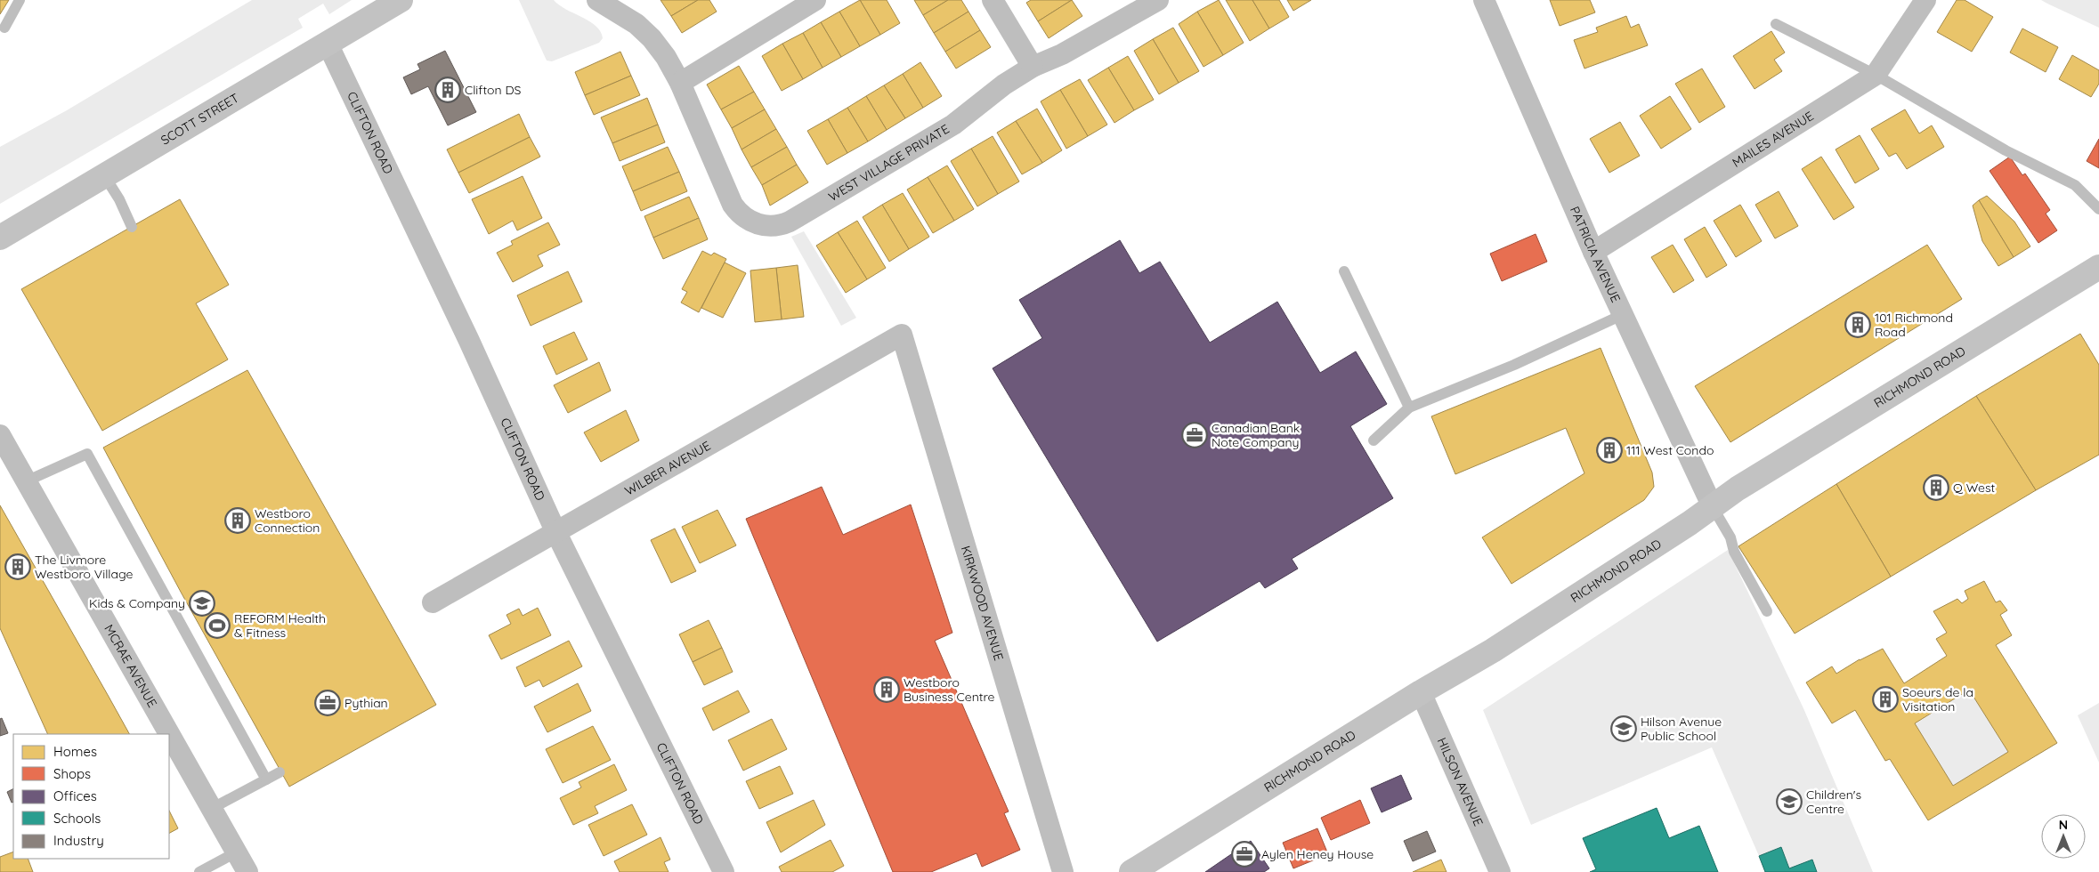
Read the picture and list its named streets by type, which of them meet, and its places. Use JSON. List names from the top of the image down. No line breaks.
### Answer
{"streets":{"main road":["SCOTT STREET","RICHMOND ROAD"],"street":["CLIFTON ROAD","MAILES AVENUE","WEST VILLAGE PRIVATE","PATRICIA AVENUE","WILBER AVENUE","KIRKWOOD AVENUE","MCRAE AVENUE","HILSON AVENUE"]},"crossings":[["SCOTT STREET","CLIFTON ROAD"],["CLIFTON ROAD","WILBER AVENUE"],["MAILES AVENUE","PATRICIA AVENUE"],["PATRICIA AVENUE","RICHMOND ROAD"],["RICHMOND ROAD","HILSON AVENUE"],["WILBER AVENUE","KIRKWOOD AVENUE"]],"places":{"building":["Clifton DS","101 Richmond Road","111 West Condo","Q West","Westboro Connection","The Livmore Westboro Village","Westboro Business Centre","Soeurs de la Visitation"],"office":["Canadian Bank Note Company","Pythian","Aylen Heney House"],"school or university":["Kids & Company","Hilson Avenue Public School","Children's Centre"],"sports":["REFORM Health & Fitness"]},"legend":["Homes","Shops","Offices","Schools","Industry"],"north":"top"}
